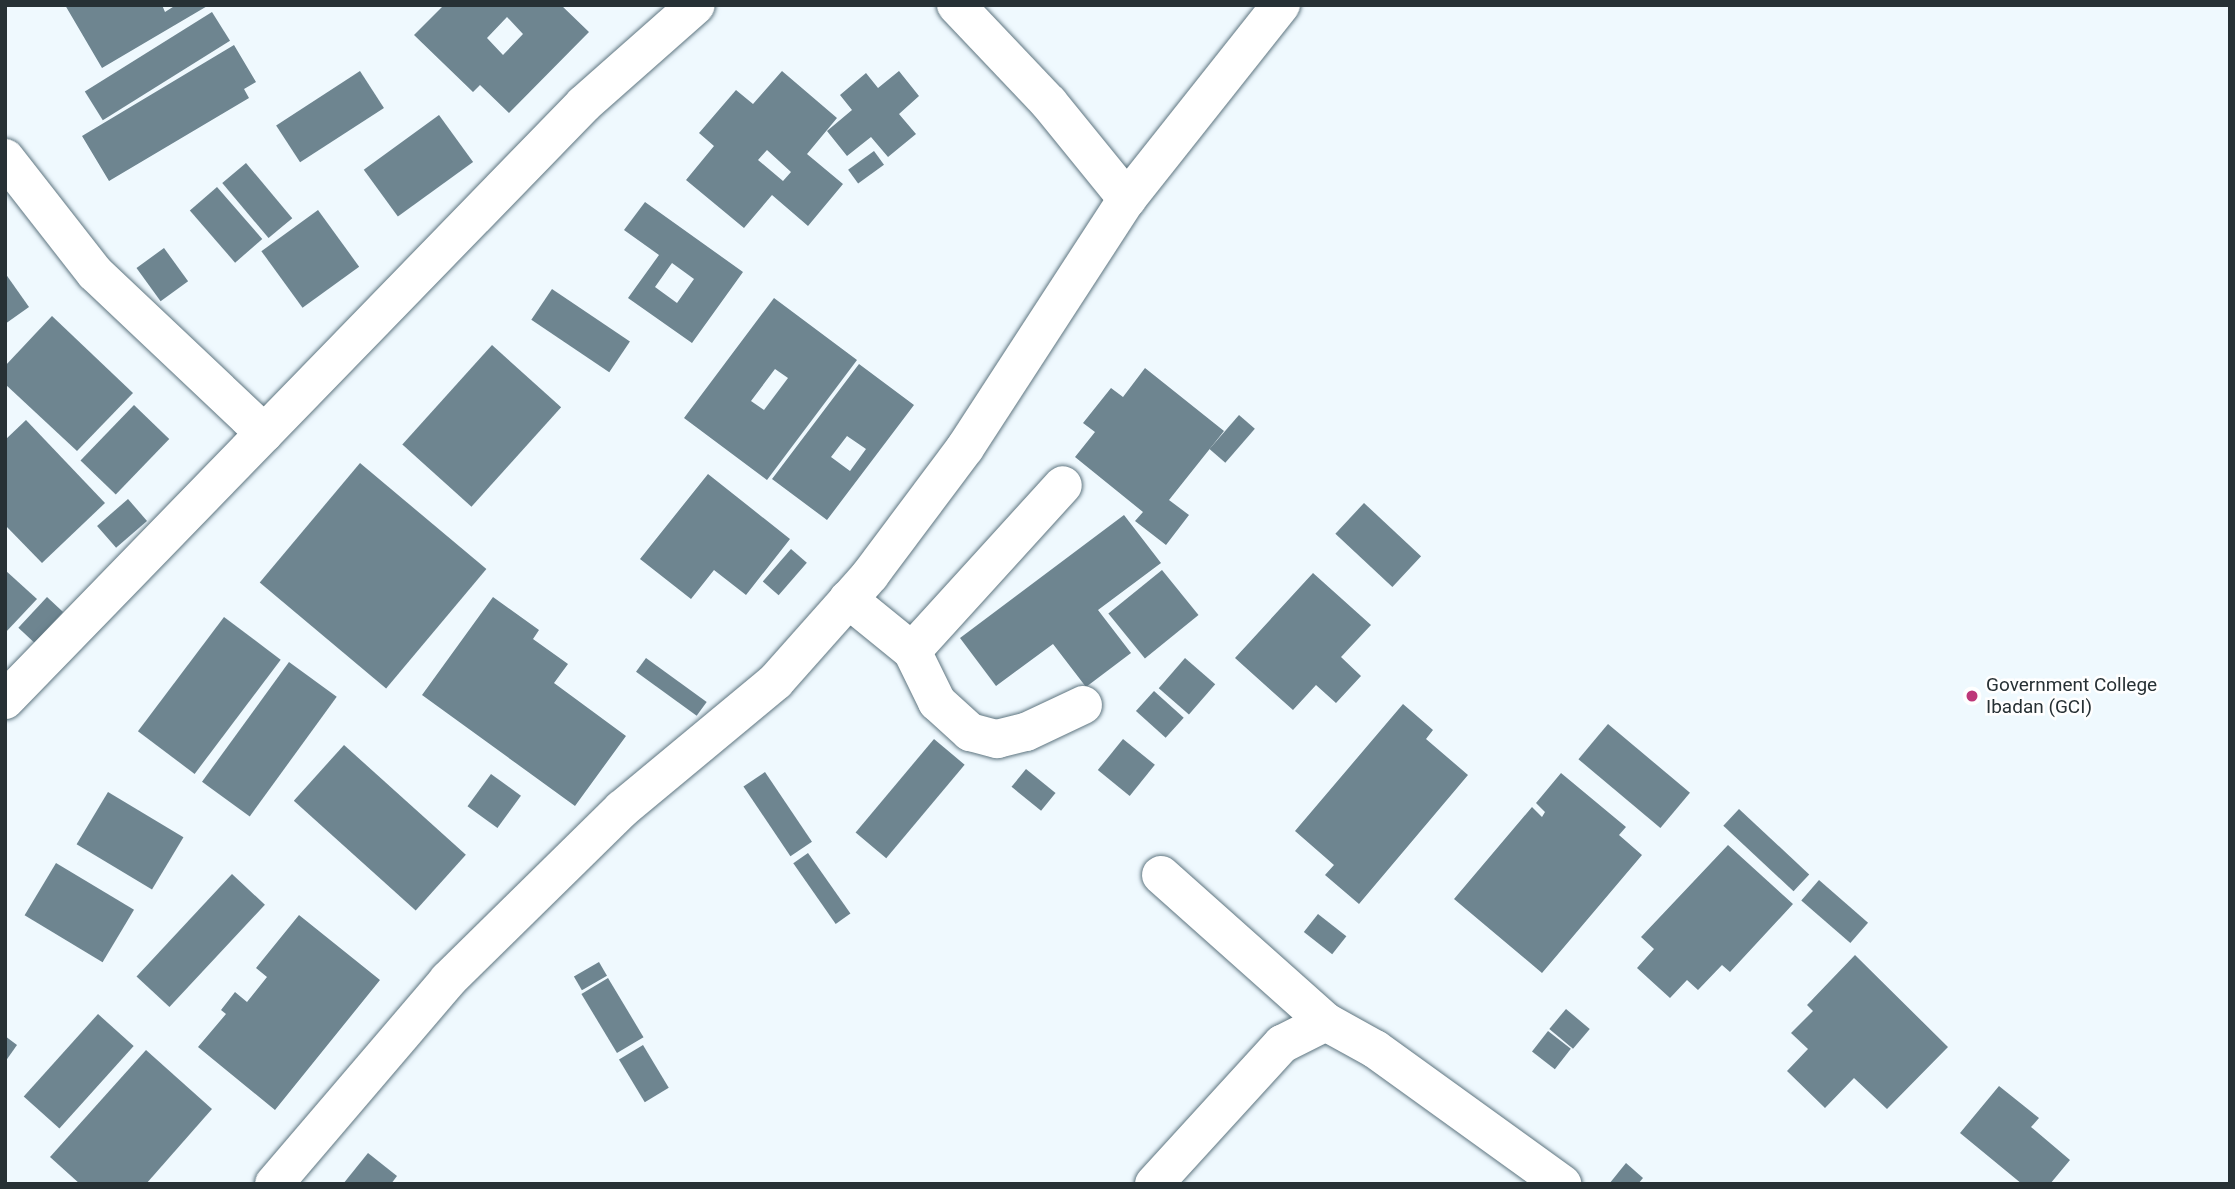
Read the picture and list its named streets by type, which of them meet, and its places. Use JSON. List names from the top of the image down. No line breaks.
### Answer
{"places":["Government College Ibadan (GCI)"]}
